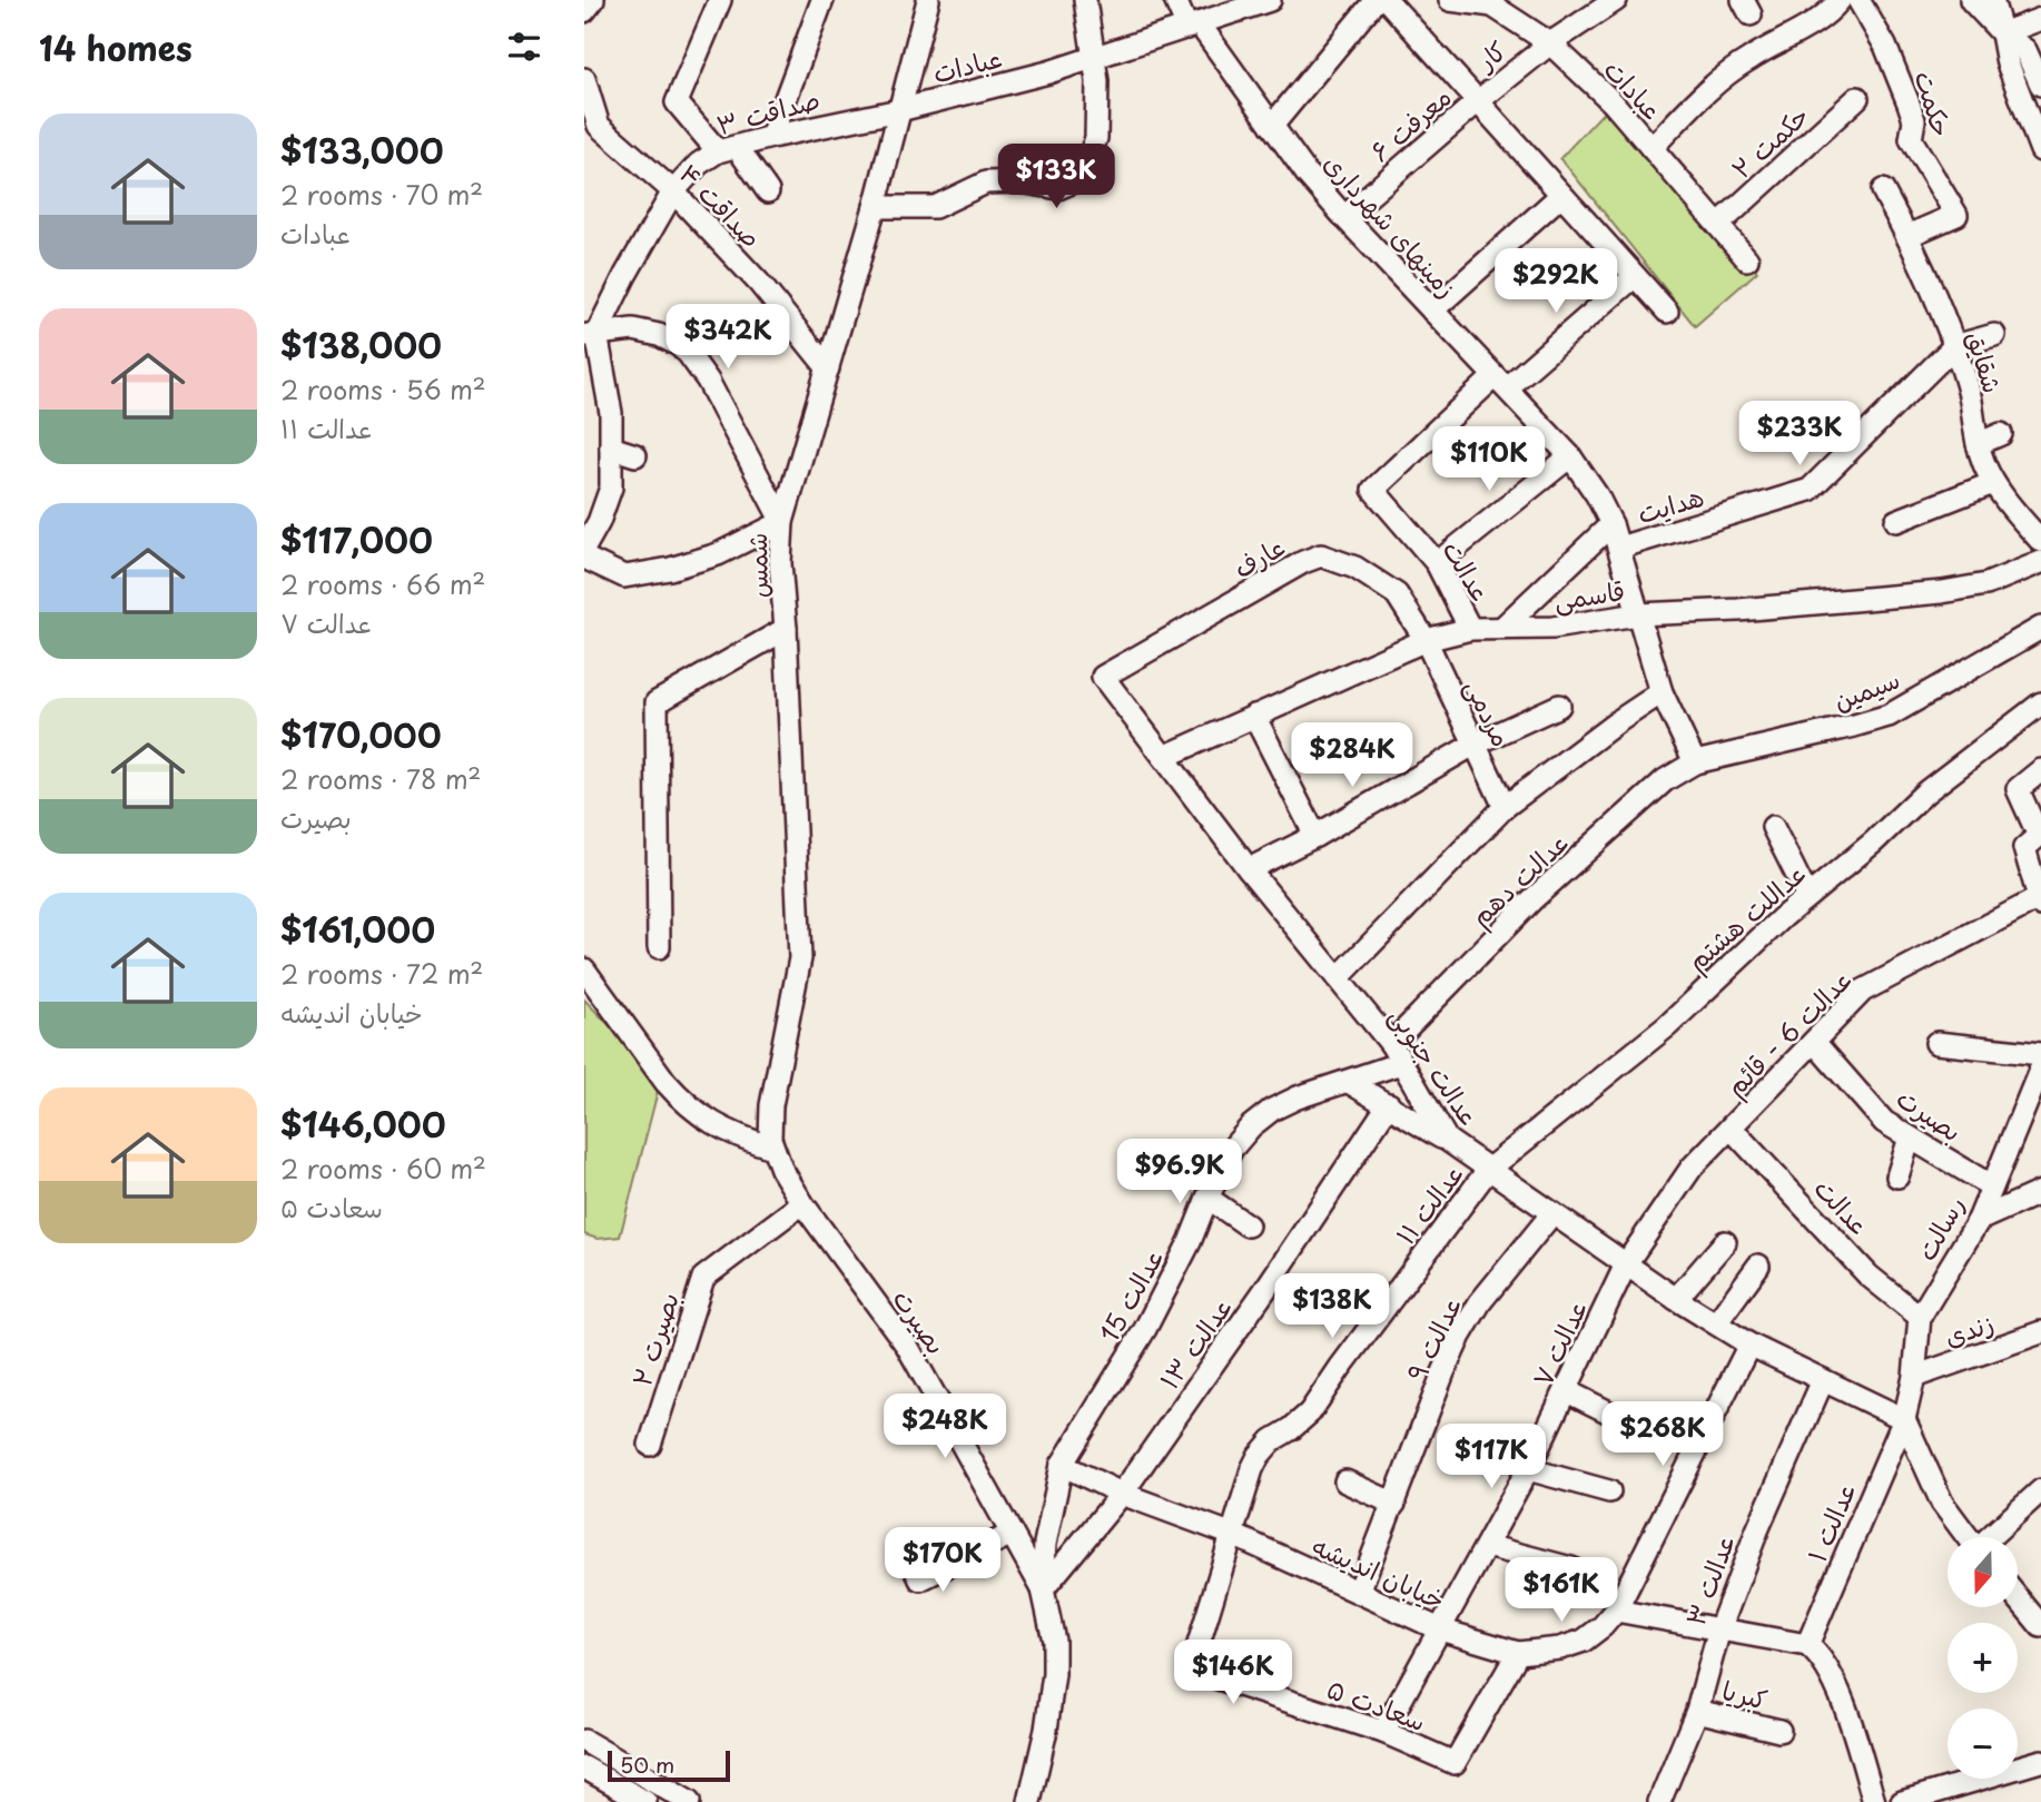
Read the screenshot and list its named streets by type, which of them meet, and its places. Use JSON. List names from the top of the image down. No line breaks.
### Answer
{"streets":{"street":["کار","عبادات","حکمت","صداقت ۳","معرفت ۶","حکمت ۲","صداقت ۴","زمینهای شهرداری","شقایق","هدایت","عارف","شمس","عدالت","قاسمی","سیمین","مردمی","عدالت دهم","عداللت هشتم","عدالت 6 - قائم","عدالت جنوبی","بصیرت","عدالت ۱۱","رسالت","عدالت 15","زندی","عدالت ۹","بصیرت ۲","عدالت ۱۳","عدالت ۷","عدالت ۱","خیابان اندیشه","عدالت ۳","کبریا","سعادت ۵"]},"crossings":[["کار","عبادات"],["کار","معرفت ۶"],["عبادات","صداقت ۳"],["عبادات","حکمت ۲"],["عبادات","زمینهای شهرداری"],["عبادات","شمس"],["حکمت","شقایق"],["صداقت ۳","صداقت ۴"],["صداقت ۳","شمس"],["معرفت ۶","زمینهای شهرداری"],["صداقت ۴","شمس"],["زمینهای شهرداری","هدایت"],["زمینهای شهرداری","عدالت"],["زمینهای شهرداری","قاسمی"],["زمینهای شهرداری","سیمین"],["زمینهای شهرداری","عدالت دهم"],["شقایق","هدایت"],["عارف","قاسمی"],["عارف","مردمی"],["عارف","عدالت جنوبی"],["شمس","بصیرت"],["عدالت","قاسمی"],["عدالت","عدالت 6 - قائم"],["عدالت","رسالت"],["قاسمی","مردمی"],["قاسمی","عدالت جنوبی"],["سیمین","عدالت دهم"],["عدالت دهم","عدالت جنوبی"],["عدالت دهم","عدالت 15"],["عداللت هشتم","عدالت جنوبی"],["عداللت هشتم","عدالت ۱۱"],["عدالت 6 - قائم","عدالت جنوبی"],["عدالت 6 - قائم","بصیرت"],["عدالت 6 - قائم","عدالت ۷"],["عدالت جنوبی","عدالت ۱۱"],["عدالت جنوبی","رسالت"],["عدالت جنوبی","عدالت 15"],["عدالت جنوبی","عدالت ۹"],["عدالت جنوبی","عدالت ۷"],["عدالت جنوبی","عدالت ۱"],["عدالت جنوبی","خیابان اندیشه"],["عدالت جنوبی","عدالت ۳"],["بصیرت","رسالت"],["بصیرت","عدالت 15"],["بصیرت","بصیرت ۲"],["بصیرت","عدالت ۱۳"],["عدالت ۱۱","خیابان اندیشه"],["عدالت ۱۱","سعادت ۵"],["رسالت","زندی"],["رسالت","عدالت ۱"],["عدالت 15","عدالت ۱۳"],["عدالت 15","خیابان اندیشه"],["عدالت ۹","خیابان اندیشه"],["عدالت ۱۳","خیابان اندیشه"],["عدالت ۷","خیابان اندیشه"],["عدالت ۷","سعادت ۵"],["خیابان اندیشه","سعادت ۵"],["عدالت ۳","کبریا"]],"scale_bar":"50 m","north":"bottom","page":{"heading":"14 homes","list":[{"name":"$133,000","note":"2 rooms · 70 m² · عبادات"},{"name":"$138,000","note":"2 rooms · 56 m² · عدالت ۱۱"},{"name":"$117,000","note":"2 rooms · 66 m² · عدالت ۷"},{"name":"$170,000","note":"2 rooms · 78 m² · بصیرت"},{"name":"$161,000","note":"2 rooms · 72 m² · خیابان اندیشه"},{"name":"$146,000","note":"2 rooms · 60 m² · سعادت ۵"}],"price":["$133K","$292K","$342K","$233K","$110K","$284K","$96.9K","$138K","$248K","$268K","$117K","$170K","$161K","$146K"],"map_buttons":["+","−"],"scale":"50 m"}}
